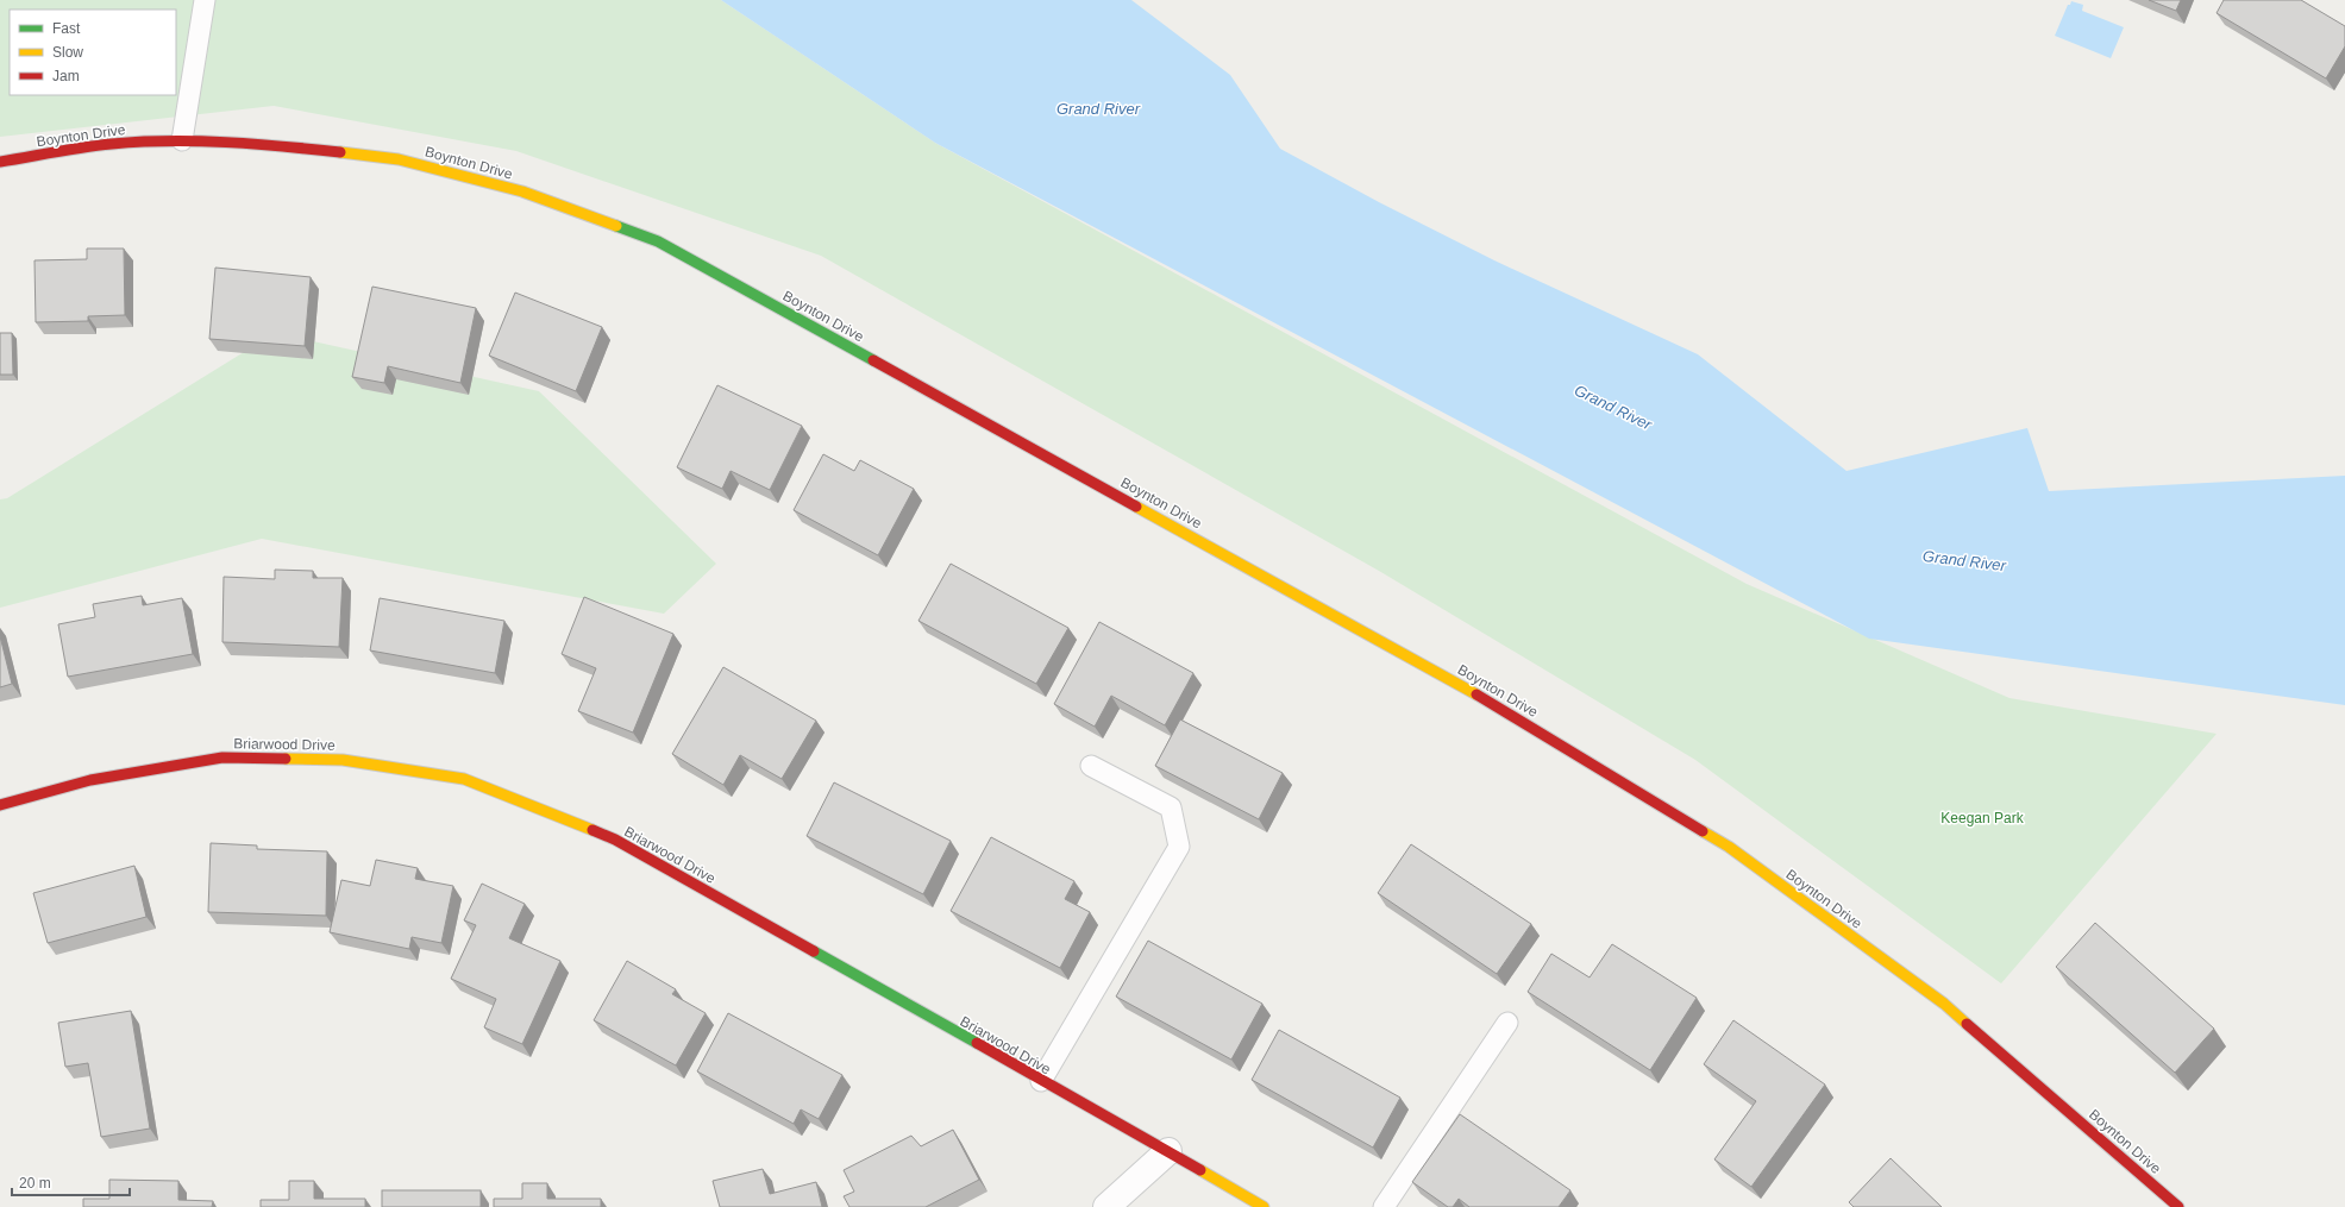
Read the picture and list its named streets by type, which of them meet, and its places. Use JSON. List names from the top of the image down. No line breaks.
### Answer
{"streets":{"street":["Boynton Drive","Briarwood Drive"]},"water":["Grand River"],"parks":["Keegan Park"],"legend":["Fast","Slow","Jam"],"scale_bar":"20 m"}
